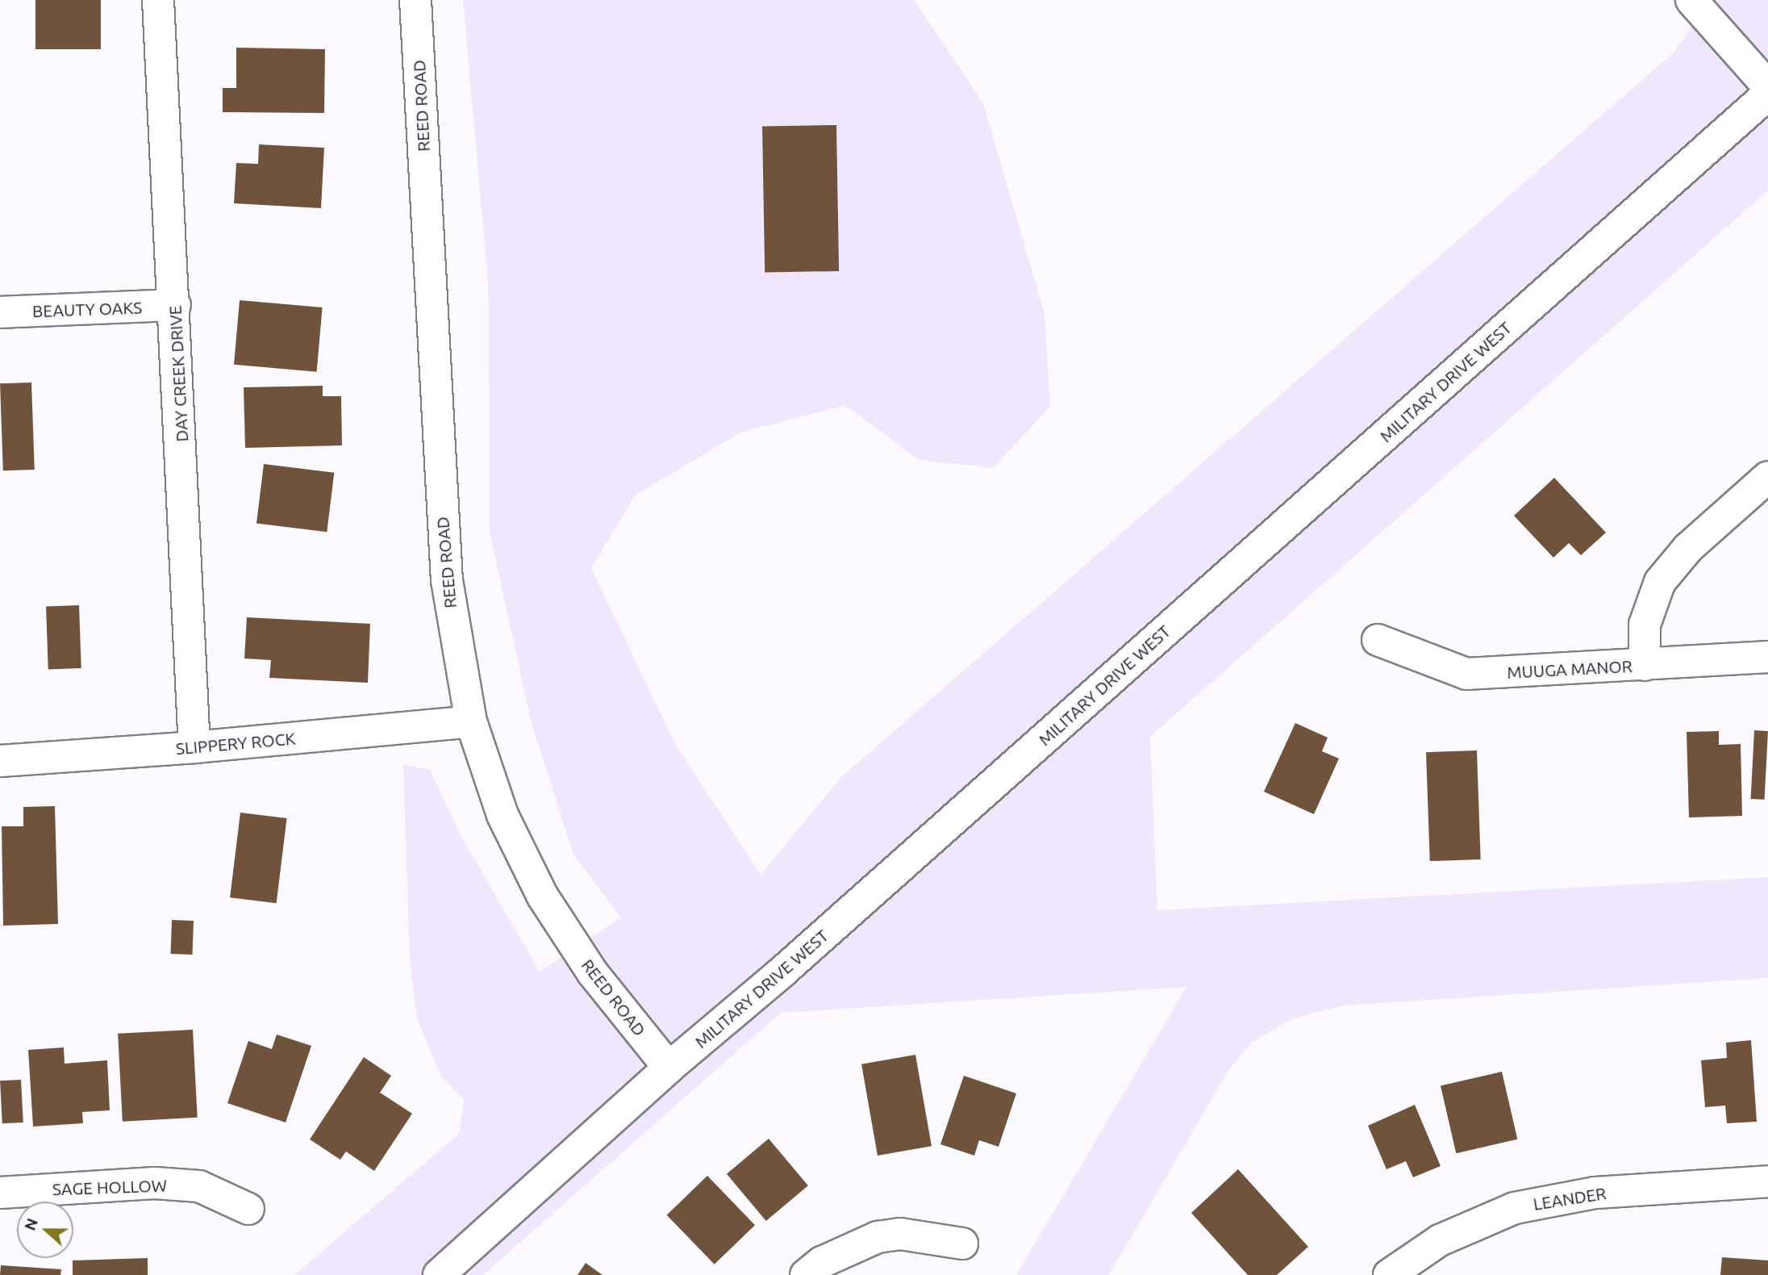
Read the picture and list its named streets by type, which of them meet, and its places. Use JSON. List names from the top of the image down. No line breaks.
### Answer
{"streets":{"street":["REED ROAD","BEAUTY OAKS","DAY CREEK DRIVE","MILITARY DRIVE WEST","MUUGA MANOR","SLIPPERY ROCK","SAGE HOLLOW","LEANDER"]},"crossings":[["REED ROAD","MILITARY DRIVE WEST"],["REED ROAD","SLIPPERY ROCK"],["BEAUTY OAKS","DAY CREEK DRIVE"],["DAY CREEK DRIVE","SLIPPERY ROCK"]],"north":"left"}
